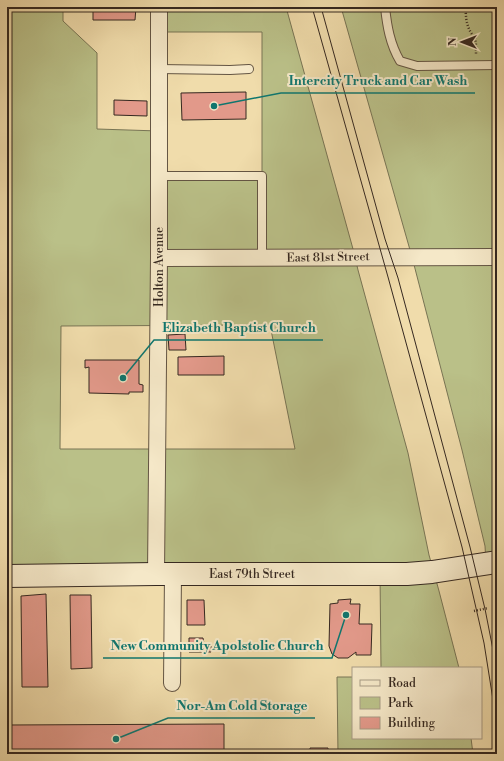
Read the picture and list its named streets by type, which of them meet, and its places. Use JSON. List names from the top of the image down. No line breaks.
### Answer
{"streets":{"main road":["East 79th Street"],"street":["East 81st Street","Holton Avenue"]},"crossings":[["East 81st Street","Holton Avenue"],["Holton Avenue","East 79th Street"]],"places":["Intercity Truck and Car Wash","Elizabeth Baptist Church","New Community Apolstolic Church","Nor-Am Cold Storage"],"legend":["Road","Park","Building"],"north":"left"}
